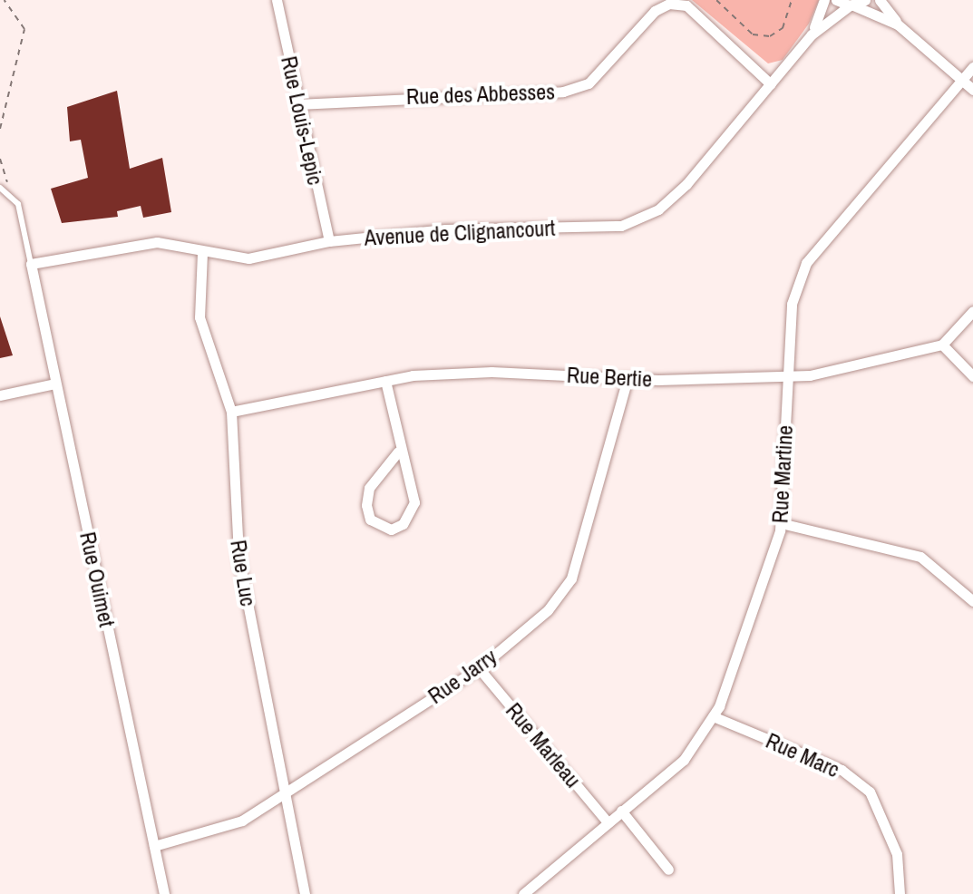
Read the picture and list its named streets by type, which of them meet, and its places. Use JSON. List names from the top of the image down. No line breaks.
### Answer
{"streets":{"street":["Rue des Abbesses","Rue Louis-Lepic","Avenue de Clignancourt","Rue Bertie","Rue Martine","Rue Luc","Rue Ouimet","Rue Jarry","Rue Marleau","Rue Marc"]},"crossings":[["Rue des Abbesses","Rue Louis-Lepic"],["Rue des Abbesses","Avenue de Clignancourt"],["Rue Louis-Lepic","Avenue de Clignancourt"],["Avenue de Clignancourt","Rue Luc"],["Avenue de Clignancourt","Rue Ouimet"],["Rue Bertie","Rue Martine"],["Rue Bertie","Rue Luc"],["Rue Bertie","Rue Jarry"],["Rue Martine","Rue Marleau"],["Rue Martine","Rue Marc"],["Rue Luc","Rue Jarry"],["Rue Ouimet","Rue Jarry"],["Rue Jarry","Rue Marleau"]]}
